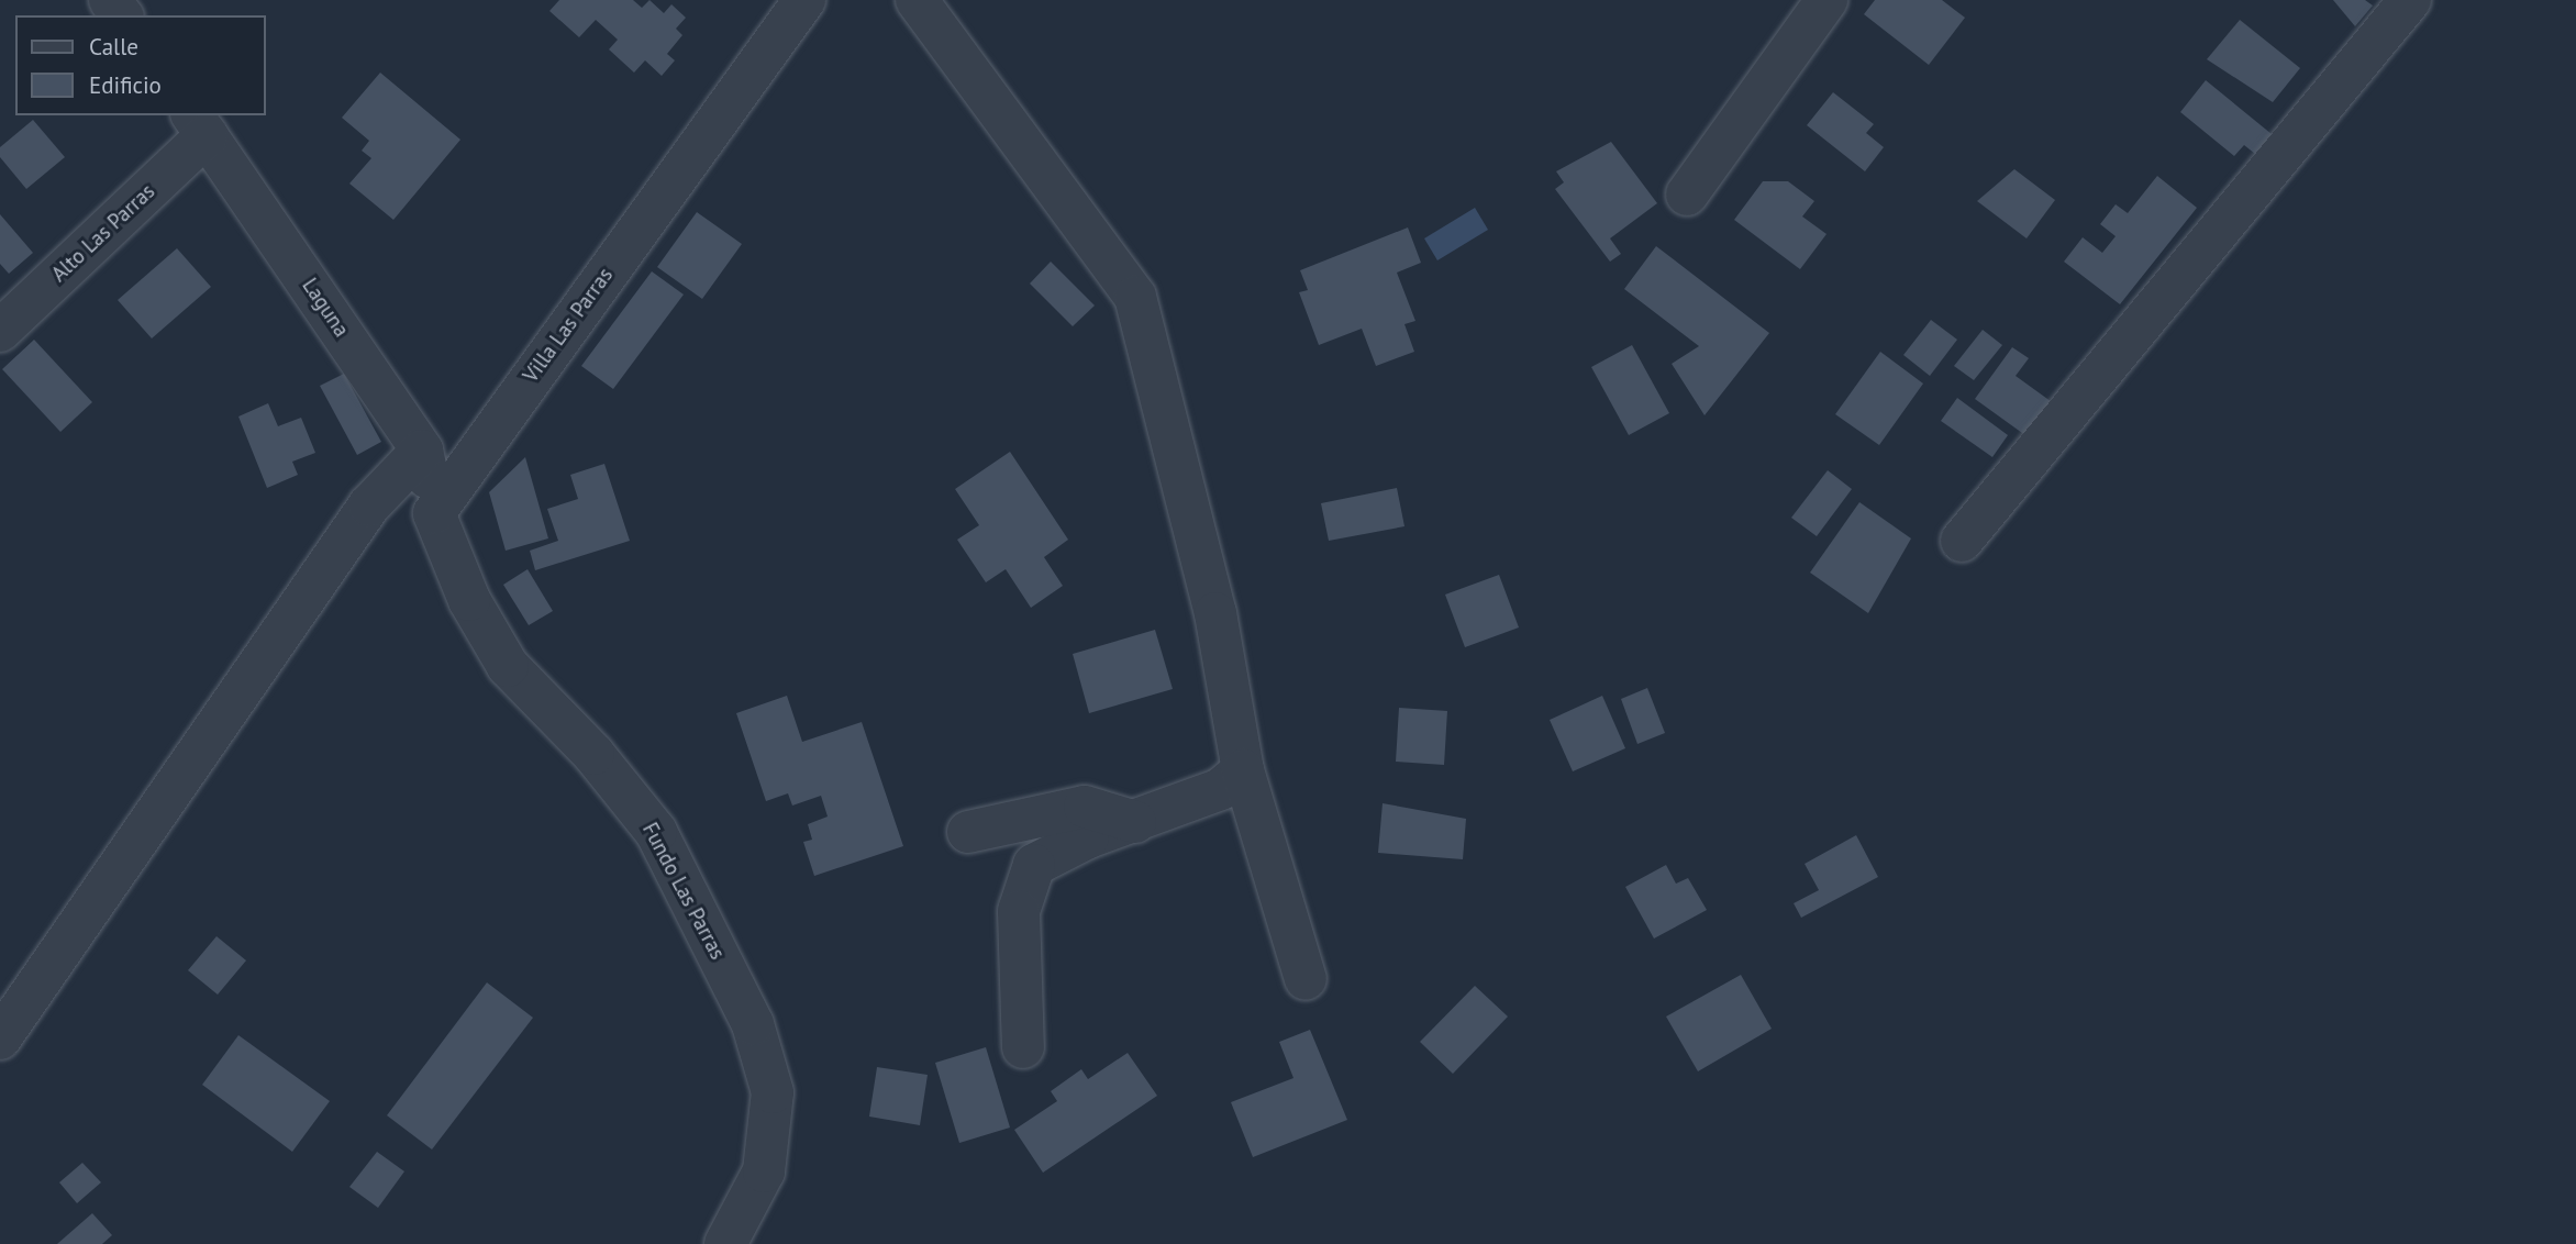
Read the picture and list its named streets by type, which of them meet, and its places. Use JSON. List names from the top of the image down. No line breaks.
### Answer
{"streets":{"street":["Alto Las Parras","Laguna","Villa Las Parras","Fundo Las Parras"]},"crossings":[["Alto Las Parras","Laguna"],["Laguna","Villa Las Parras"],["Laguna","Fundo Las Parras"],["Villa Las Parras","Fundo Las Parras"]],"legend":["Calle","Edificio"]}
